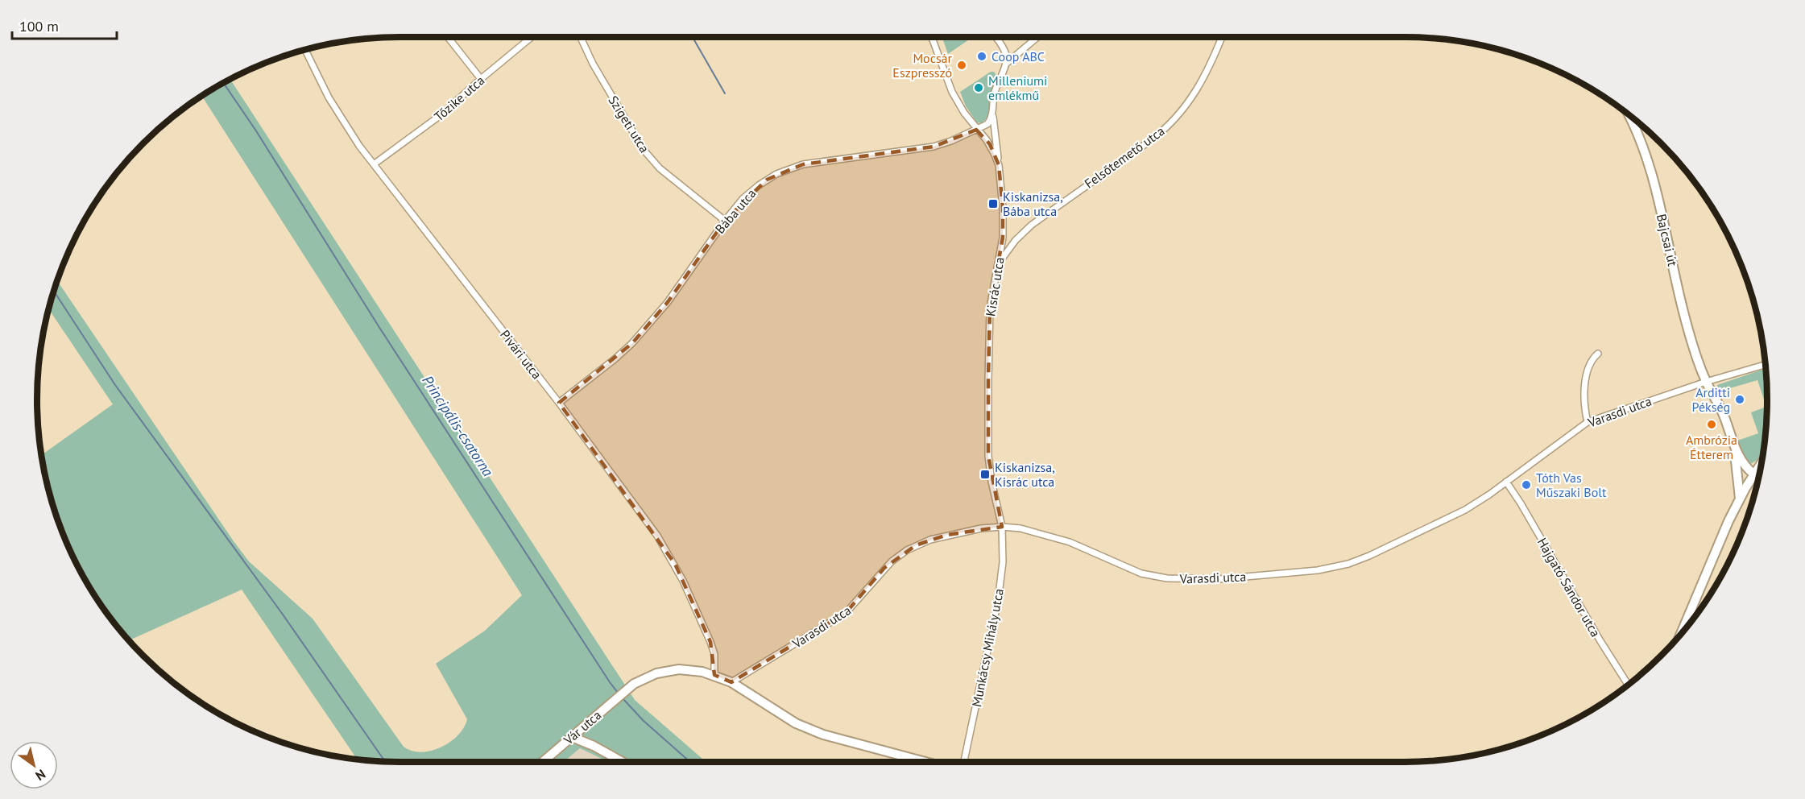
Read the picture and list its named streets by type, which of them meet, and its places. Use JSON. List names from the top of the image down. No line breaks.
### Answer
{"streets":{"main road":["Bajcsai út","Vár utca"],"street":["Tőzike utca","Szigeti utca","Felsőtemető utca","Bába utca","Kisrác utca","Pivári utca","Varasdi utca","Hajgató Sándor utca","Munkácsy Mihály utca"]},"crossings":[["Tőzike utca","Pivári utca"],["Szigeti utca","Bába utca"],["Felsőtemető utca","Kisrác utca"],["Bába utca","Kisrác utca"],["Bába utca","Pivári utca"],["Bajcsai út","Varasdi utca"],["Kisrác utca","Varasdi utca"],["Kisrác utca","Munkácsy Mihály utca"],["Pivári utca","Vár utca"],["Varasdi utca","Hajgató Sándor utca"],["Varasdi utca","Munkácsy Mihály utca"],["Varasdi utca","Vár utca"]],"water":["Principális-csatorna"],"places":{"other":["Coop ABC","Mocsár Eszpresszó","Milleniumi emlékmű","Arditti Pékség","Ambrózia Étterem","Tóth Vas Műszaki Bolt"],"transit":["Kiskanizsa, Bába utca","Kiskanizsa, Kisrác utca"]},"scale_bar":"100 m","north":"bottom right"}
